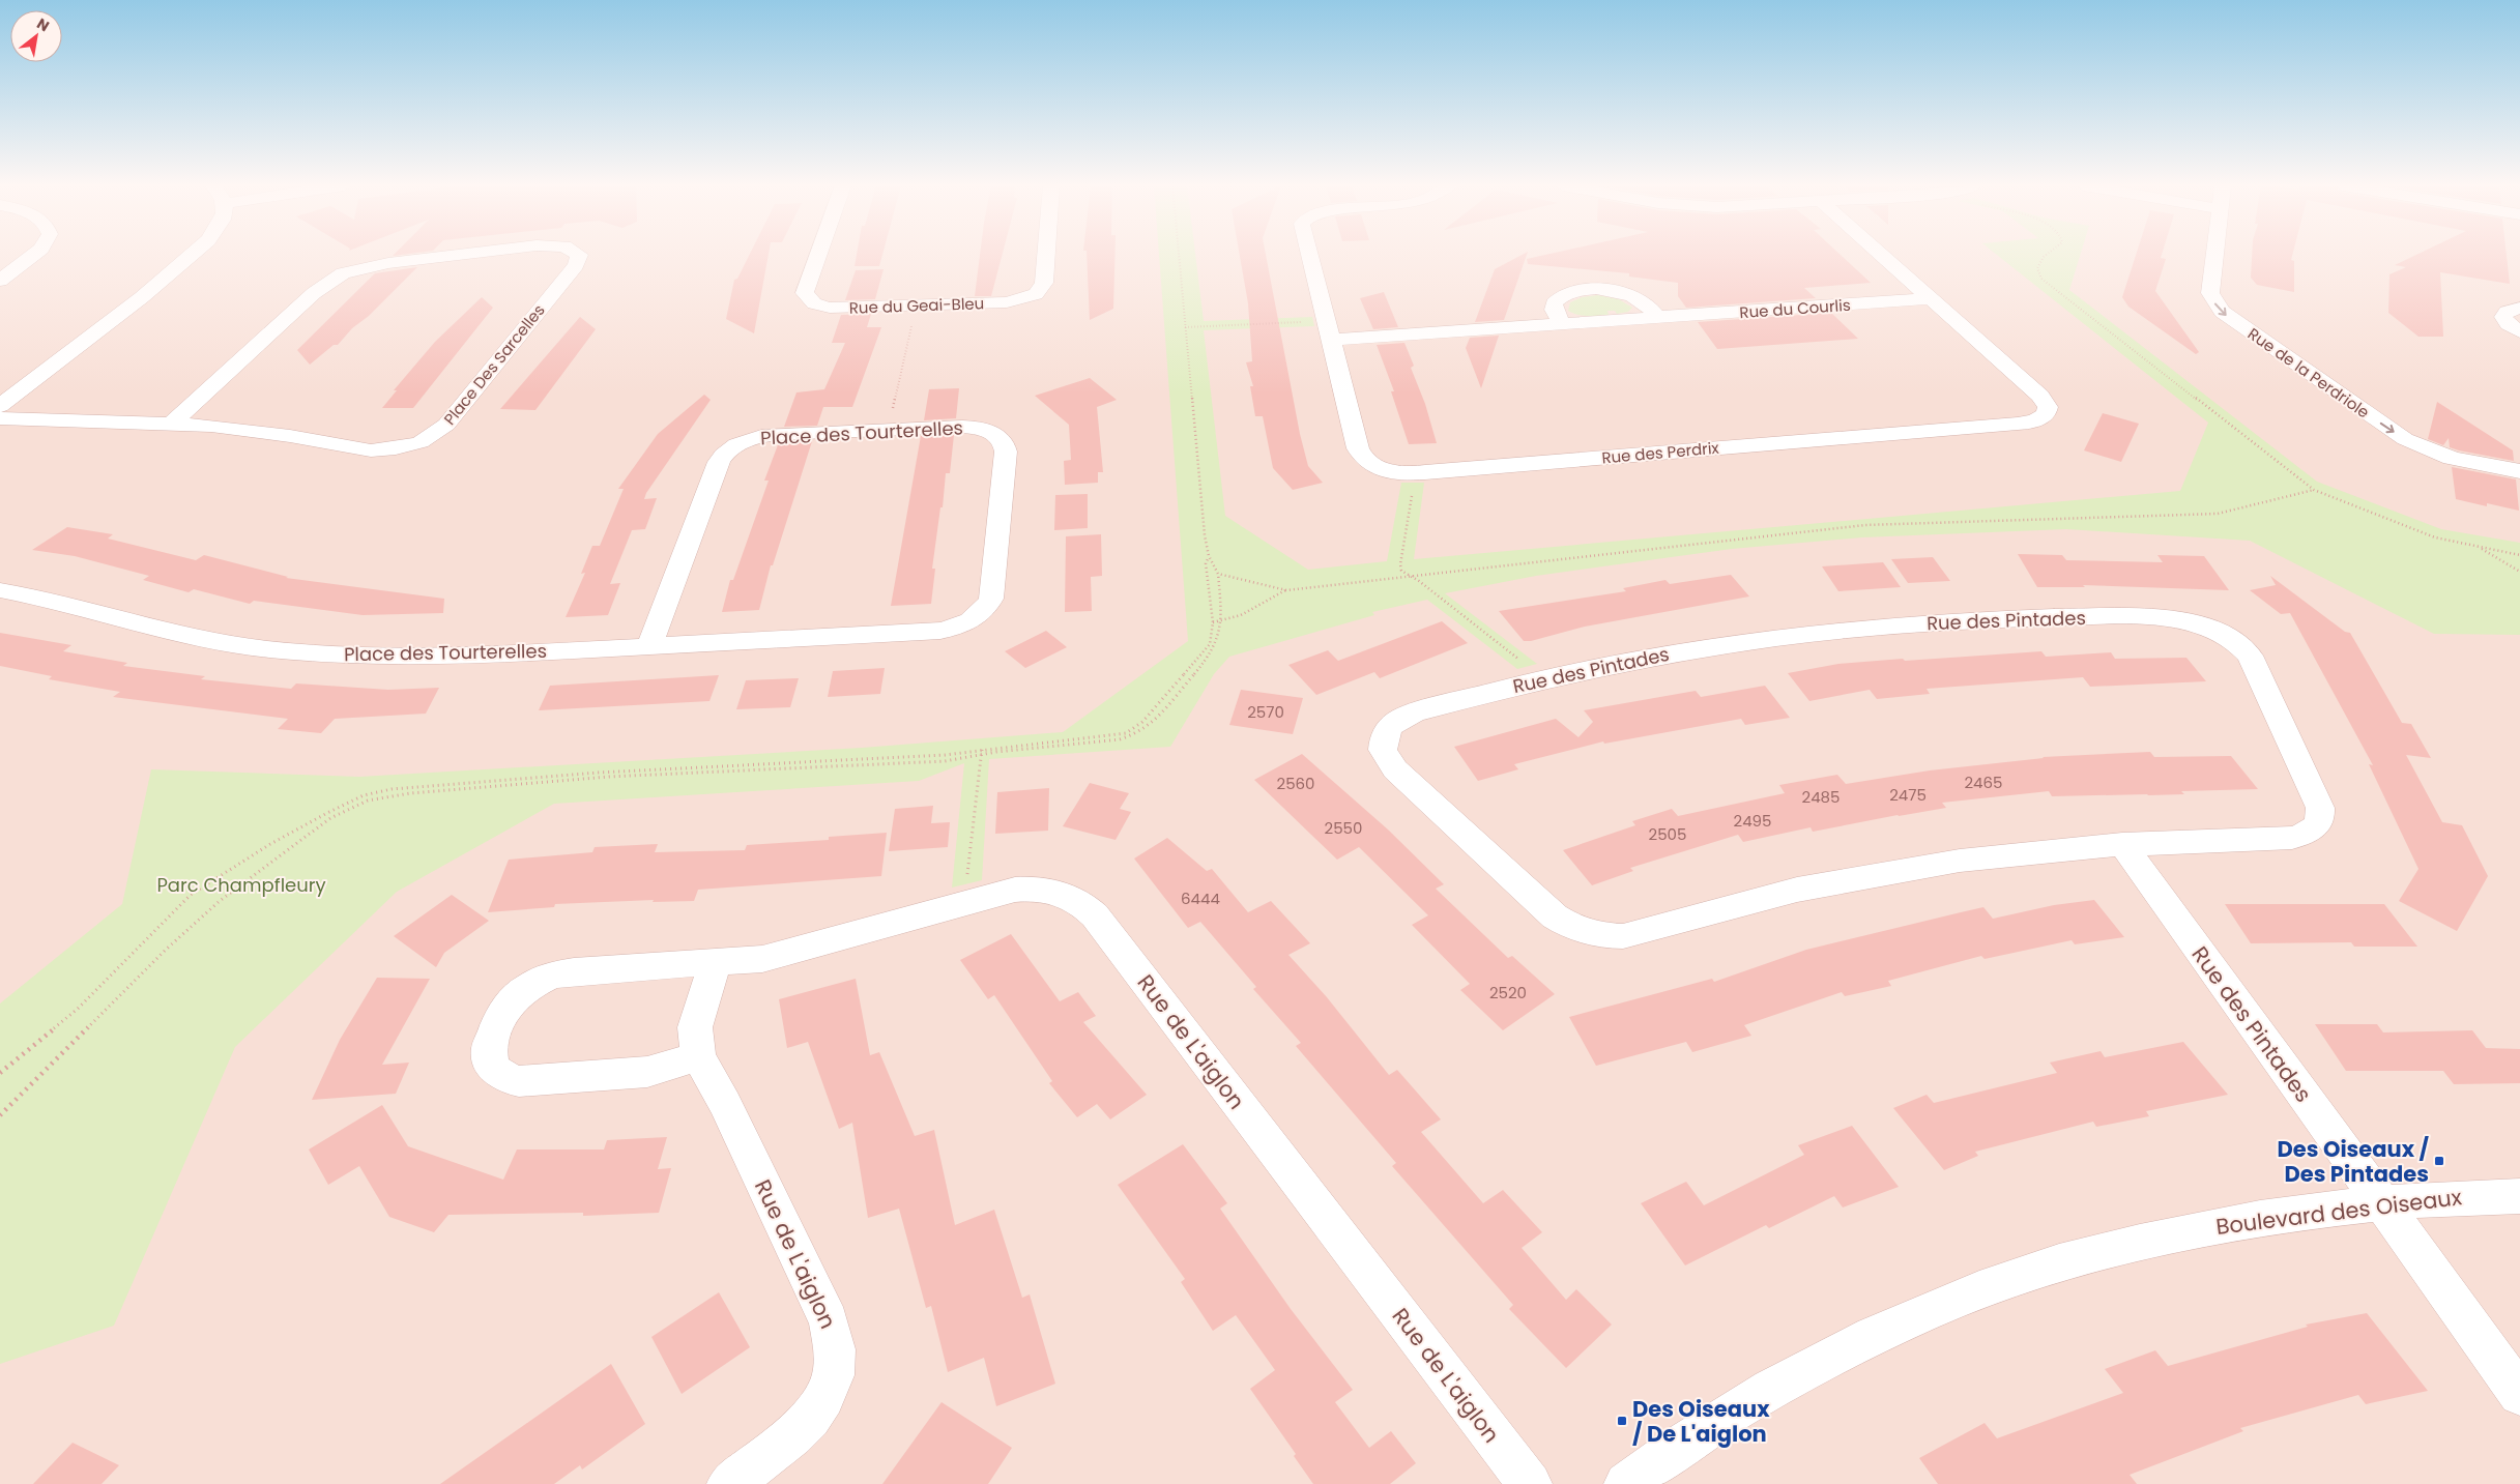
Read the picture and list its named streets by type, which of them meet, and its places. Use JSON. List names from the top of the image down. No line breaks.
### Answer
{"streets":{"street":["Rue du Geai-Bleu","Rue du Courlis","Place Des Sarcelles","Rue de la Perdriole","Place des Tourterelles","Rue des Perdrix","Rue des Pintades","Rue de L'aiglon","Boulevard des Oiseaux"]},"crossings":[["Rue du Courlis","Rue des Perdrix"],["Rue des Pintades","Boulevard des Oiseaux"]],"one_way":["Rue de la Perdriole"],"parks":["Parc Champfleury"],"places":{"transit":["Des Oiseaux / Des Pintades","Des Oiseaux / De L'aiglon"]},"house_numbers":["2570","2465","2560","2475","2485","2495","2550","2505","6444","2520"],"north":"top right"}
